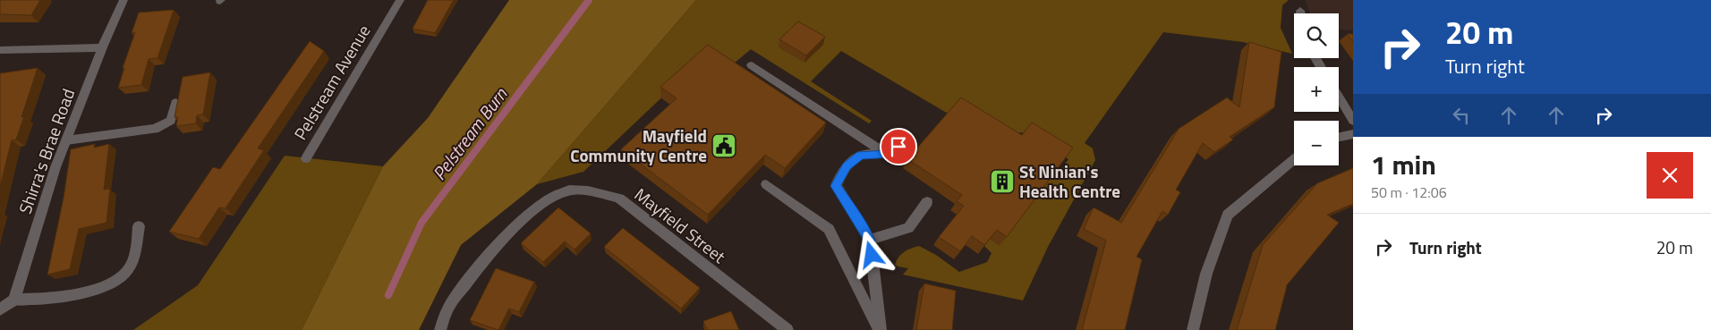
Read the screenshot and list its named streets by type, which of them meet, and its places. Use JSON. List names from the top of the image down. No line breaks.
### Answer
{"streets":{"street":["Pelstream Avenue","Shirra's Brae Road","Mayfield Street"]},"water":["Pelstream Burn"],"places":{"public building":["Mayfield Community Centre"],"building":["St Ninian's Health Centre"]},"page":{"turn":["20 m","Turn right"],"map_buttons":["+","−"],"heading":["1 min","50 m · 12:06"],"list":[{"name":"Turn right","value":"20 m"}]}}
